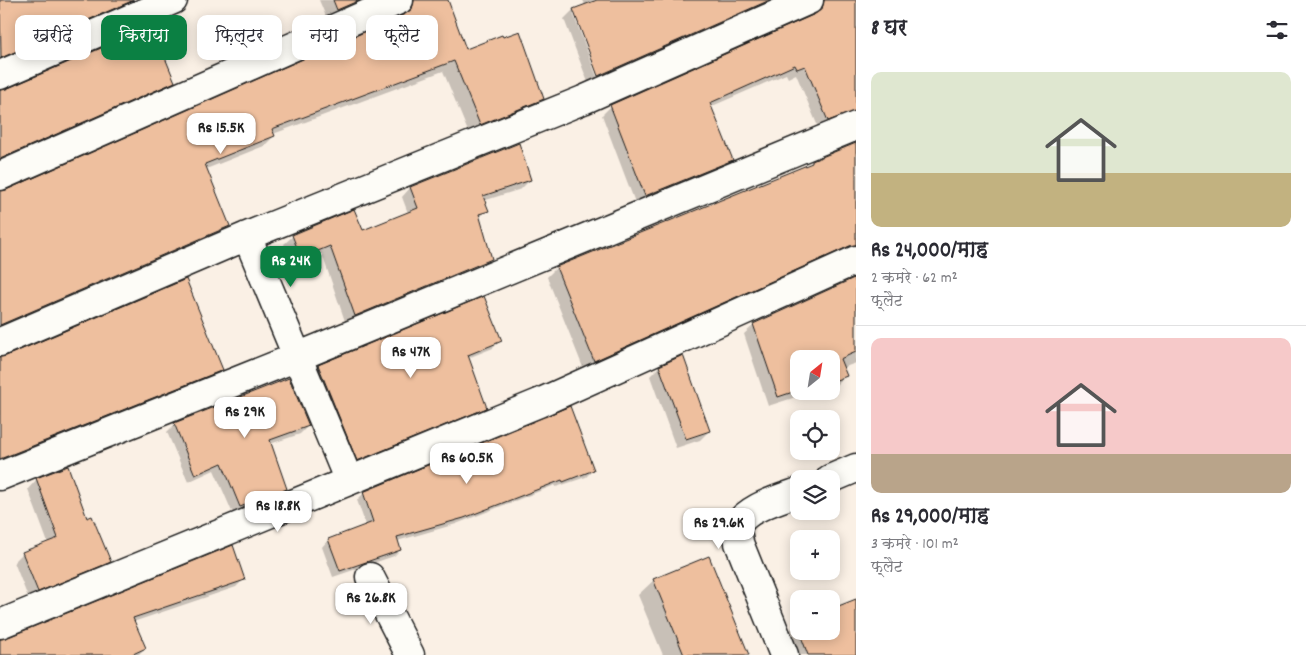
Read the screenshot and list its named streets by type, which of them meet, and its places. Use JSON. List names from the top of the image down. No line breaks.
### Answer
{"north":"top right","page":{"heading":"8 घर","chip":["खरीदें","किराया","फ़िल्टर","नया","फ़्लैट"],"list":[{"name":"Rs 24,000/माह","note":"2 कमरे · 62 m² · फ़्लैट"},{"name":"Rs 29,000/माह","note":"3 कमरे · 101 m² · फ़्लैट"}],"price":["Rs 15.5K","Rs 24K","Rs 47K","Rs 29K","Rs 60.5K","Rs 18.8K","Rs 29.6K","Rs 26.8K"],"map_buttons":["+","−"]}}
